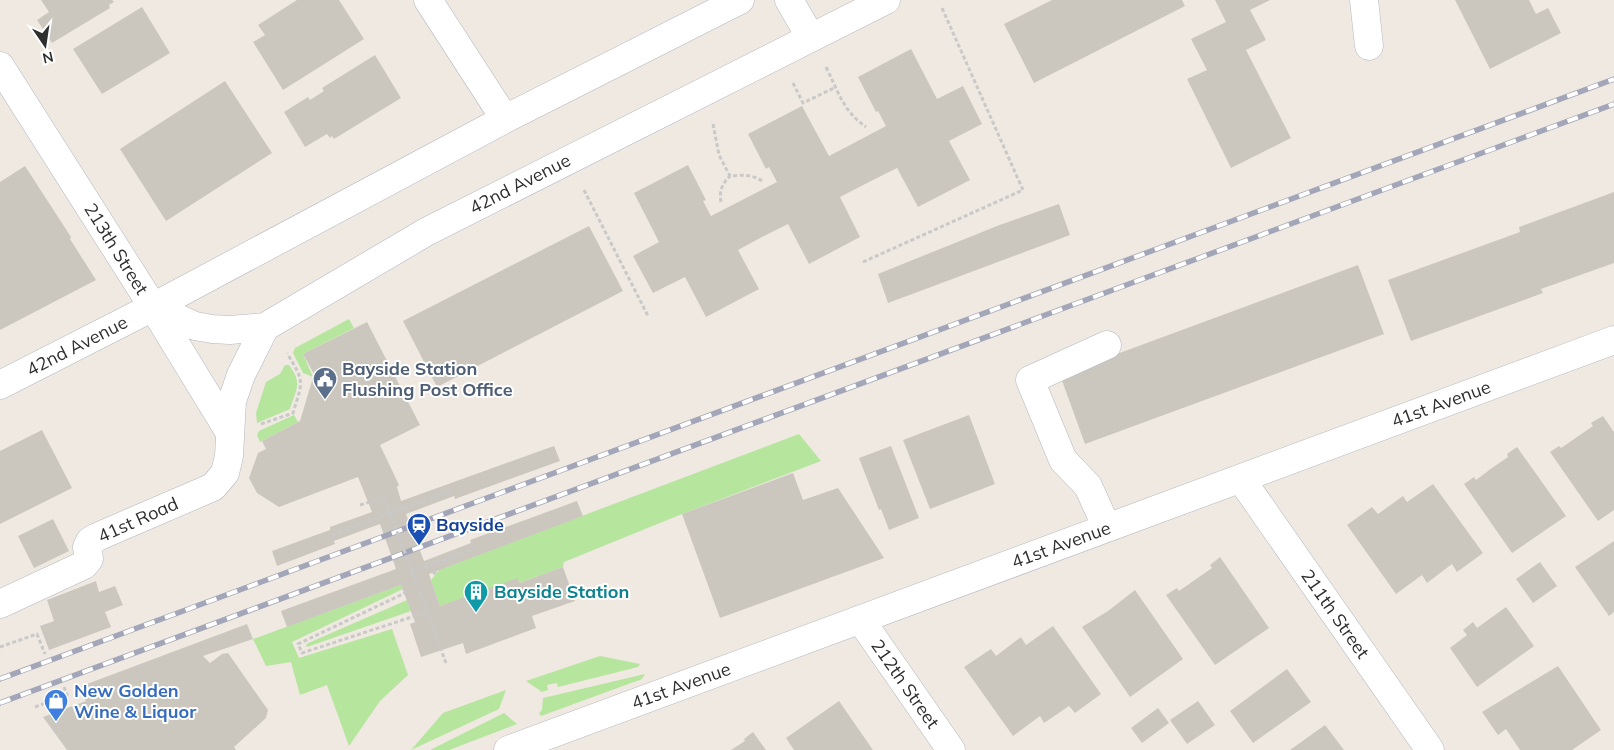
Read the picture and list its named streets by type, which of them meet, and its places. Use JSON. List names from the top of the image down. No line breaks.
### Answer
{"streets":{"street":["42nd Avenue","213th Street","41st Avenue","41st Road","211th Street","212th Street"]},"crossings":[["42nd Avenue","213th Street"],["213th Street","41st Road"],["41st Avenue","211th Street"],["41st Avenue","212th Street"]],"places":{"public building":["Bayside Station Flushing Post Office"],"station":["Bayside"],"building":["Bayside Station"],"shop":["New Golden Wine & Liquor"]},"north":"bottom"}
